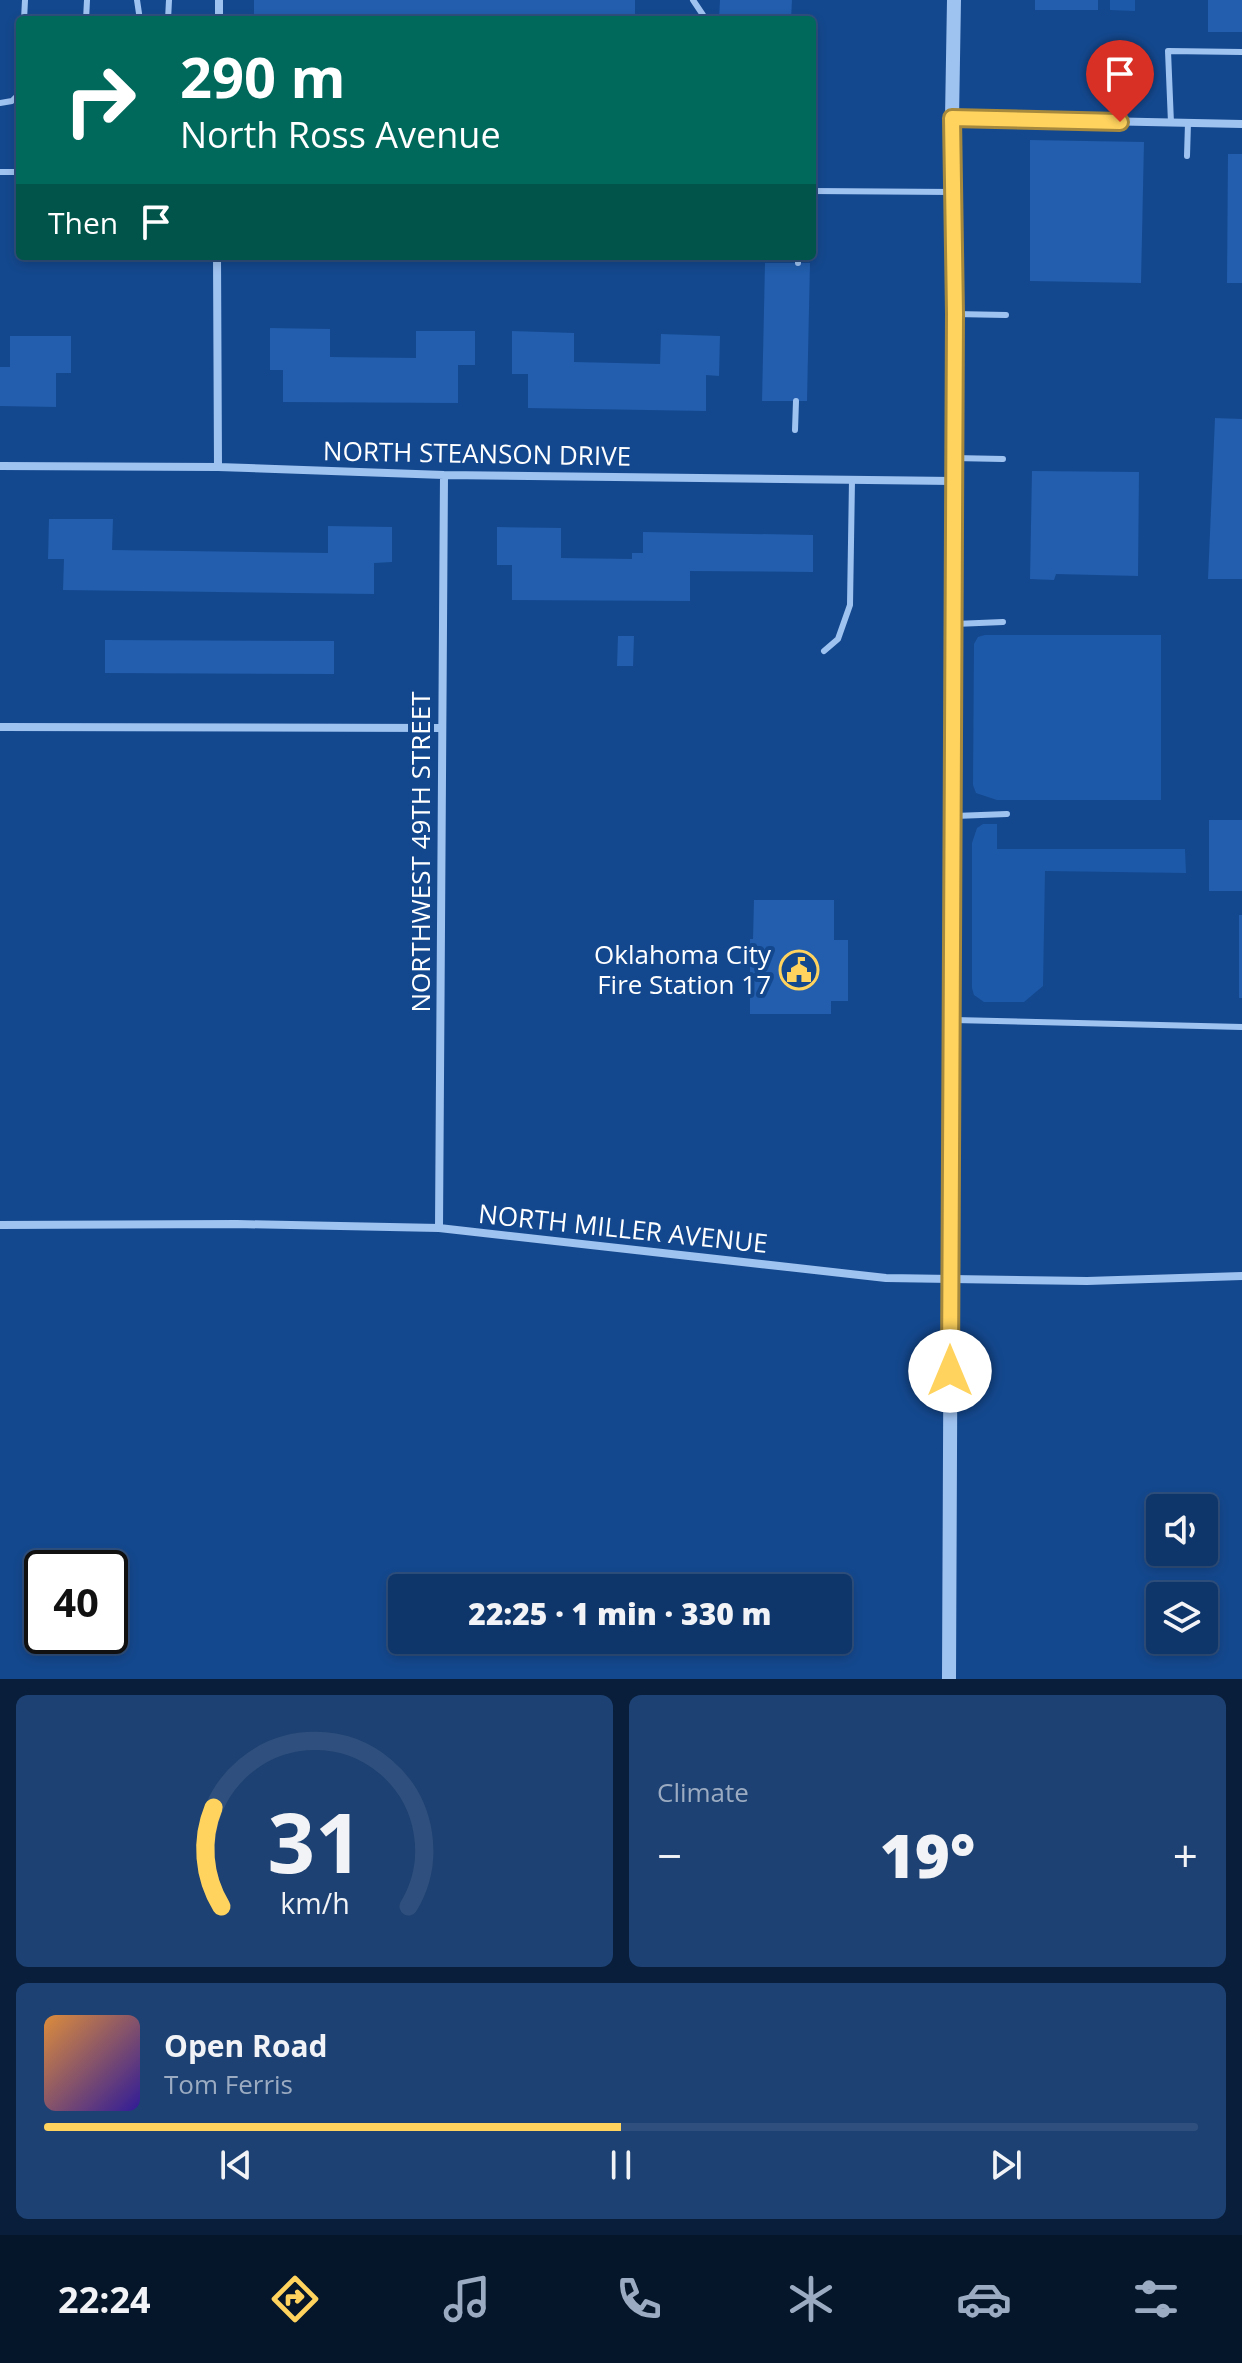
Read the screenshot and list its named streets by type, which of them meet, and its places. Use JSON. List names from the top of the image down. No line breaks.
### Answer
{"streets":{"street":["NORTH STEANSON DRIVE","NORTHWEST 49TH STREET","NORTH MILLER AVENUE"]},"crossings":[["NORTH STEANSON DRIVE","NORTHWEST 49TH STREET"],["NORTHWEST 49TH STREET","NORTH MILLER AVENUE"]],"places":{"public building":["Oklahoma City Fire Station 17"]},"page":{"turn":["290 m","North Ross Avenue"],"then":"Then","limit":"40","trip":"22:25 · 1 min · 330 m","tile":"Climate","heat":["−","19°","+"],"song":["Open Road","Tom Ferris"],"tabs":"22:24","gauge":["31","km/h"]}}
